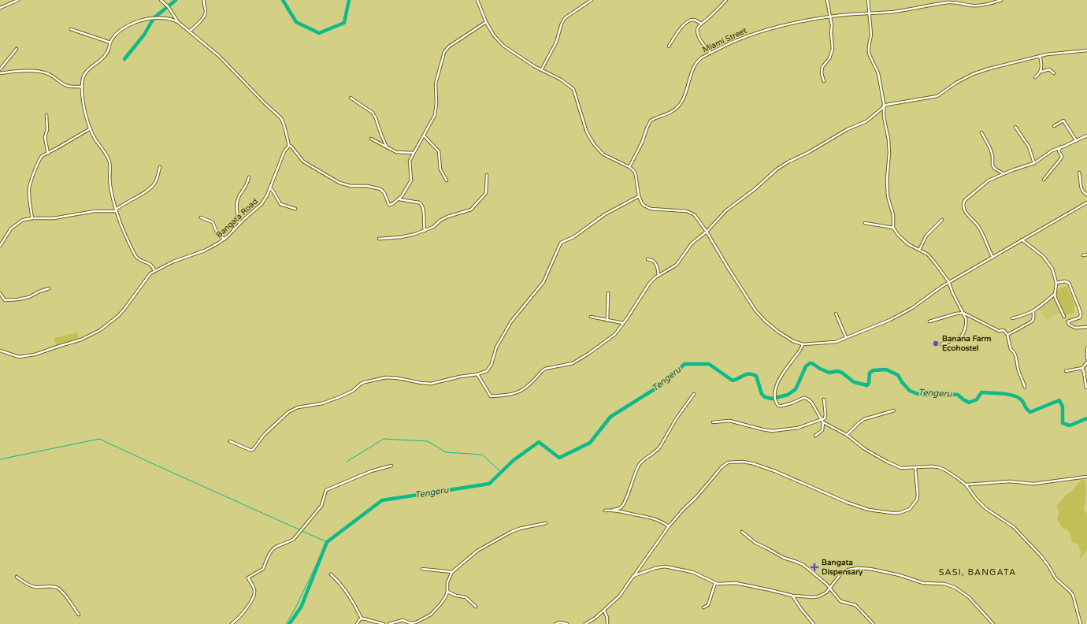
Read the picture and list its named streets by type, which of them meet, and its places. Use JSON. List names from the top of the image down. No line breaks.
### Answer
{"streets":{"street":["Miami Street","Bangata Road"]},"districts":["SASI, BANGATA"],"water":["Tengeru"],"places":{"other":["Banana Farm Ecohostel"],"health":["Bangata Dispensary"]}}
